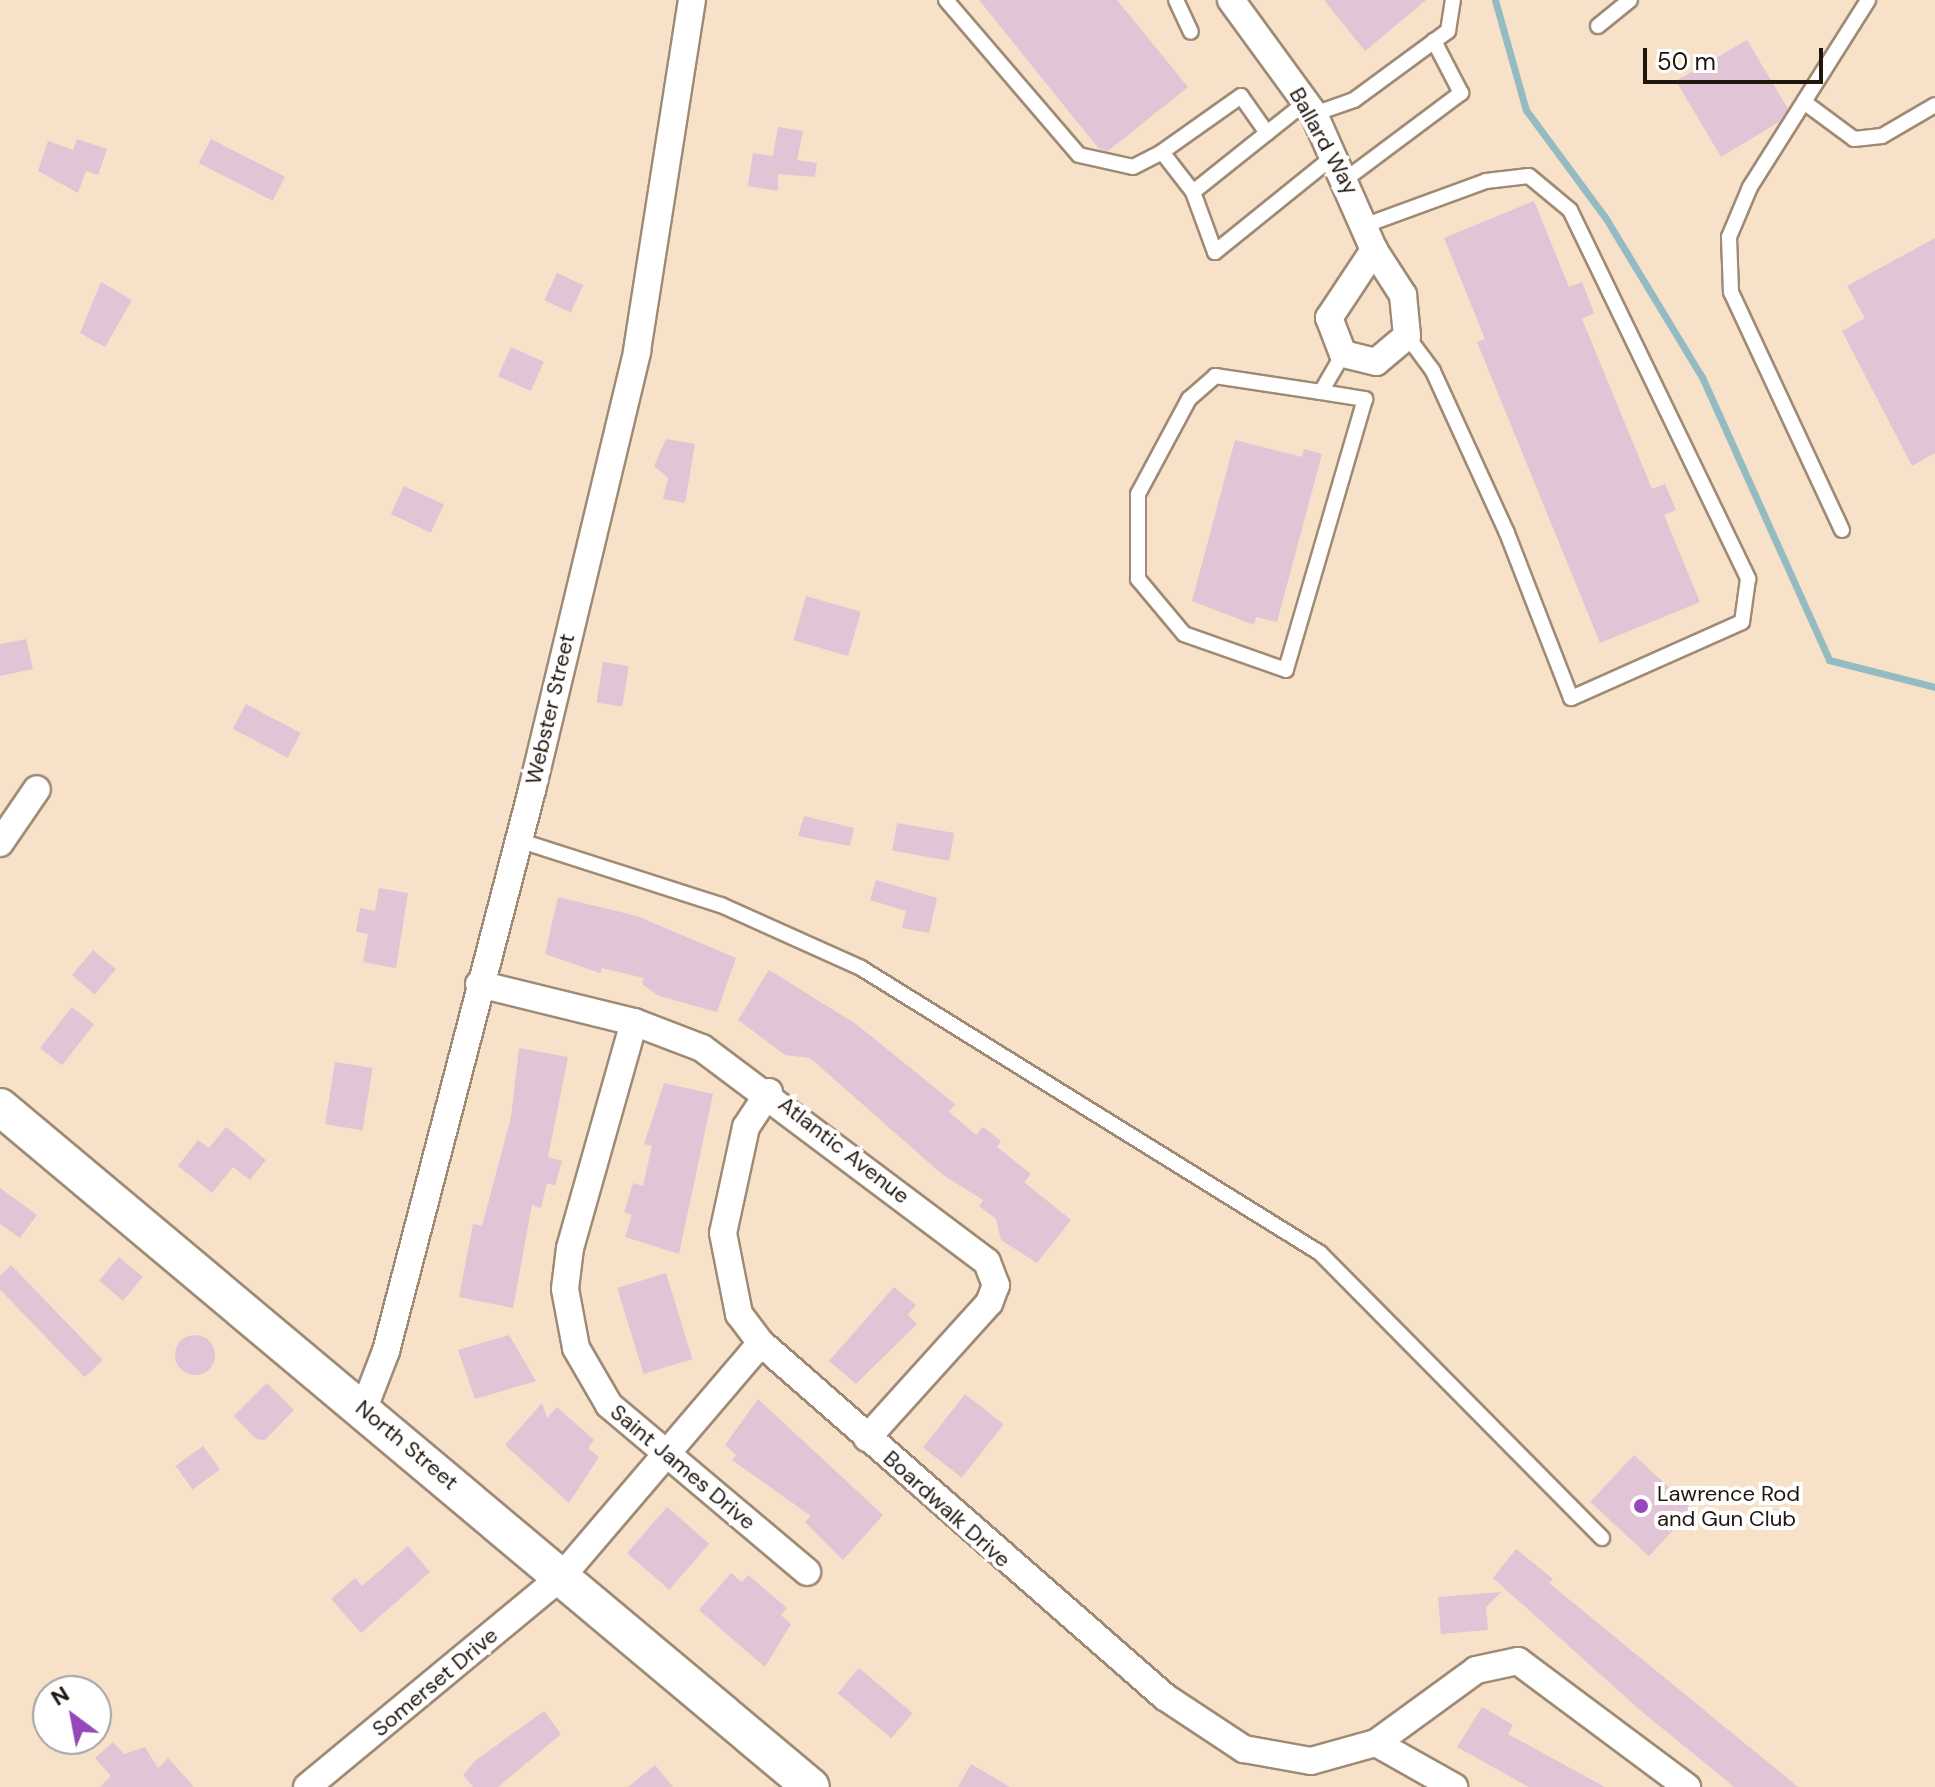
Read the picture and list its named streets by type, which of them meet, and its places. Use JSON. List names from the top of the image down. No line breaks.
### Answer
{"streets":{"main road":["North Street"],"street":["Ballard Way","Webster Street","Atlantic Avenue","Saint James Drive","Boardwalk Drive","Somerset Drive"]},"crossings":[["Webster Street","Atlantic Avenue"],["Webster Street","North Street"],["Atlantic Avenue","Saint James Drive"],["Atlantic Avenue","Boardwalk Drive"],["North Street","Somerset Drive"],["Saint James Drive","Somerset Drive"],["Boardwalk Drive","Somerset Drive"]],"places":["Lawrence Rod and Gun Club"],"scale_bar":"50 m","north":"top left"}
